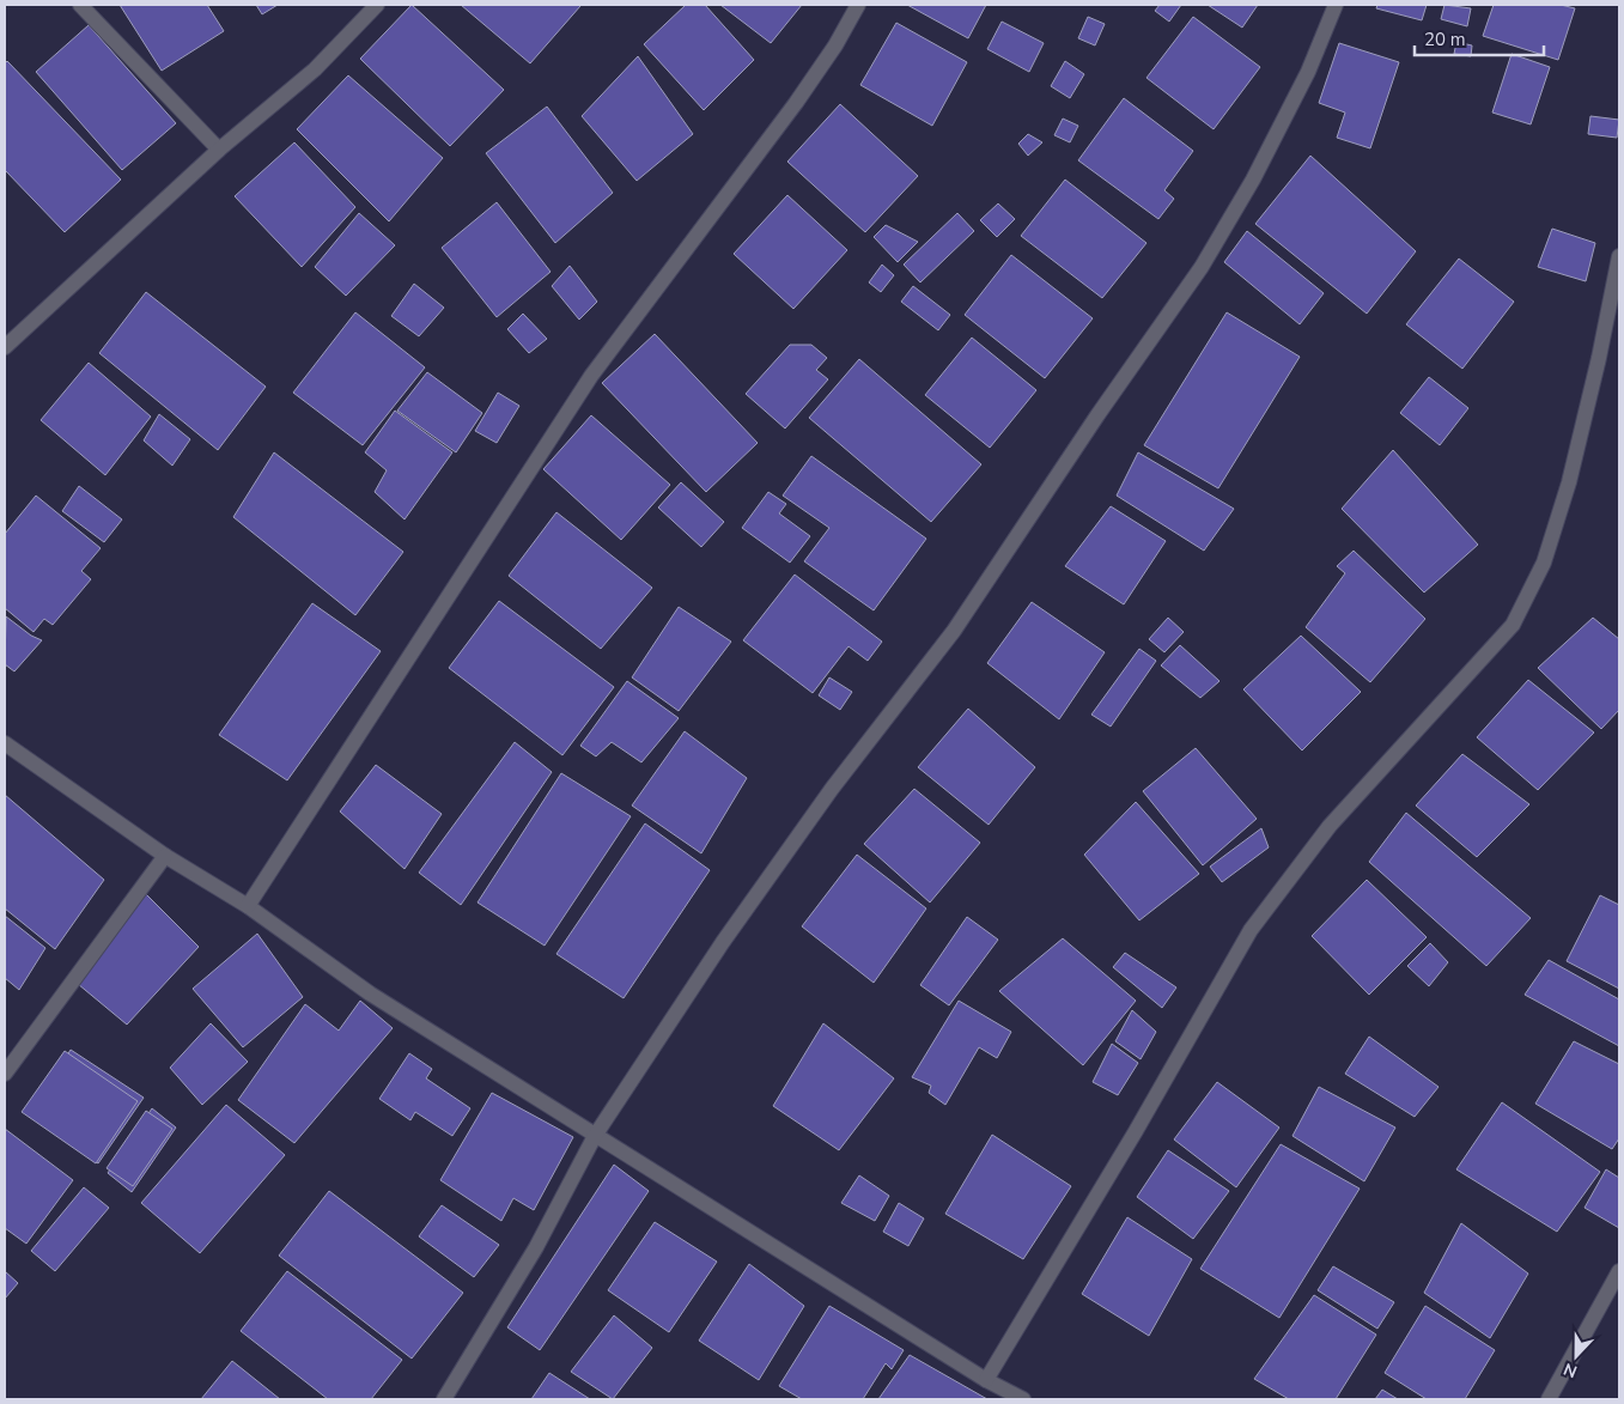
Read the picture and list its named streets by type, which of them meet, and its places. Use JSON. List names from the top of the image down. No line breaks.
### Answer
{"scale_bar":"20 m","north":"bottom"}
